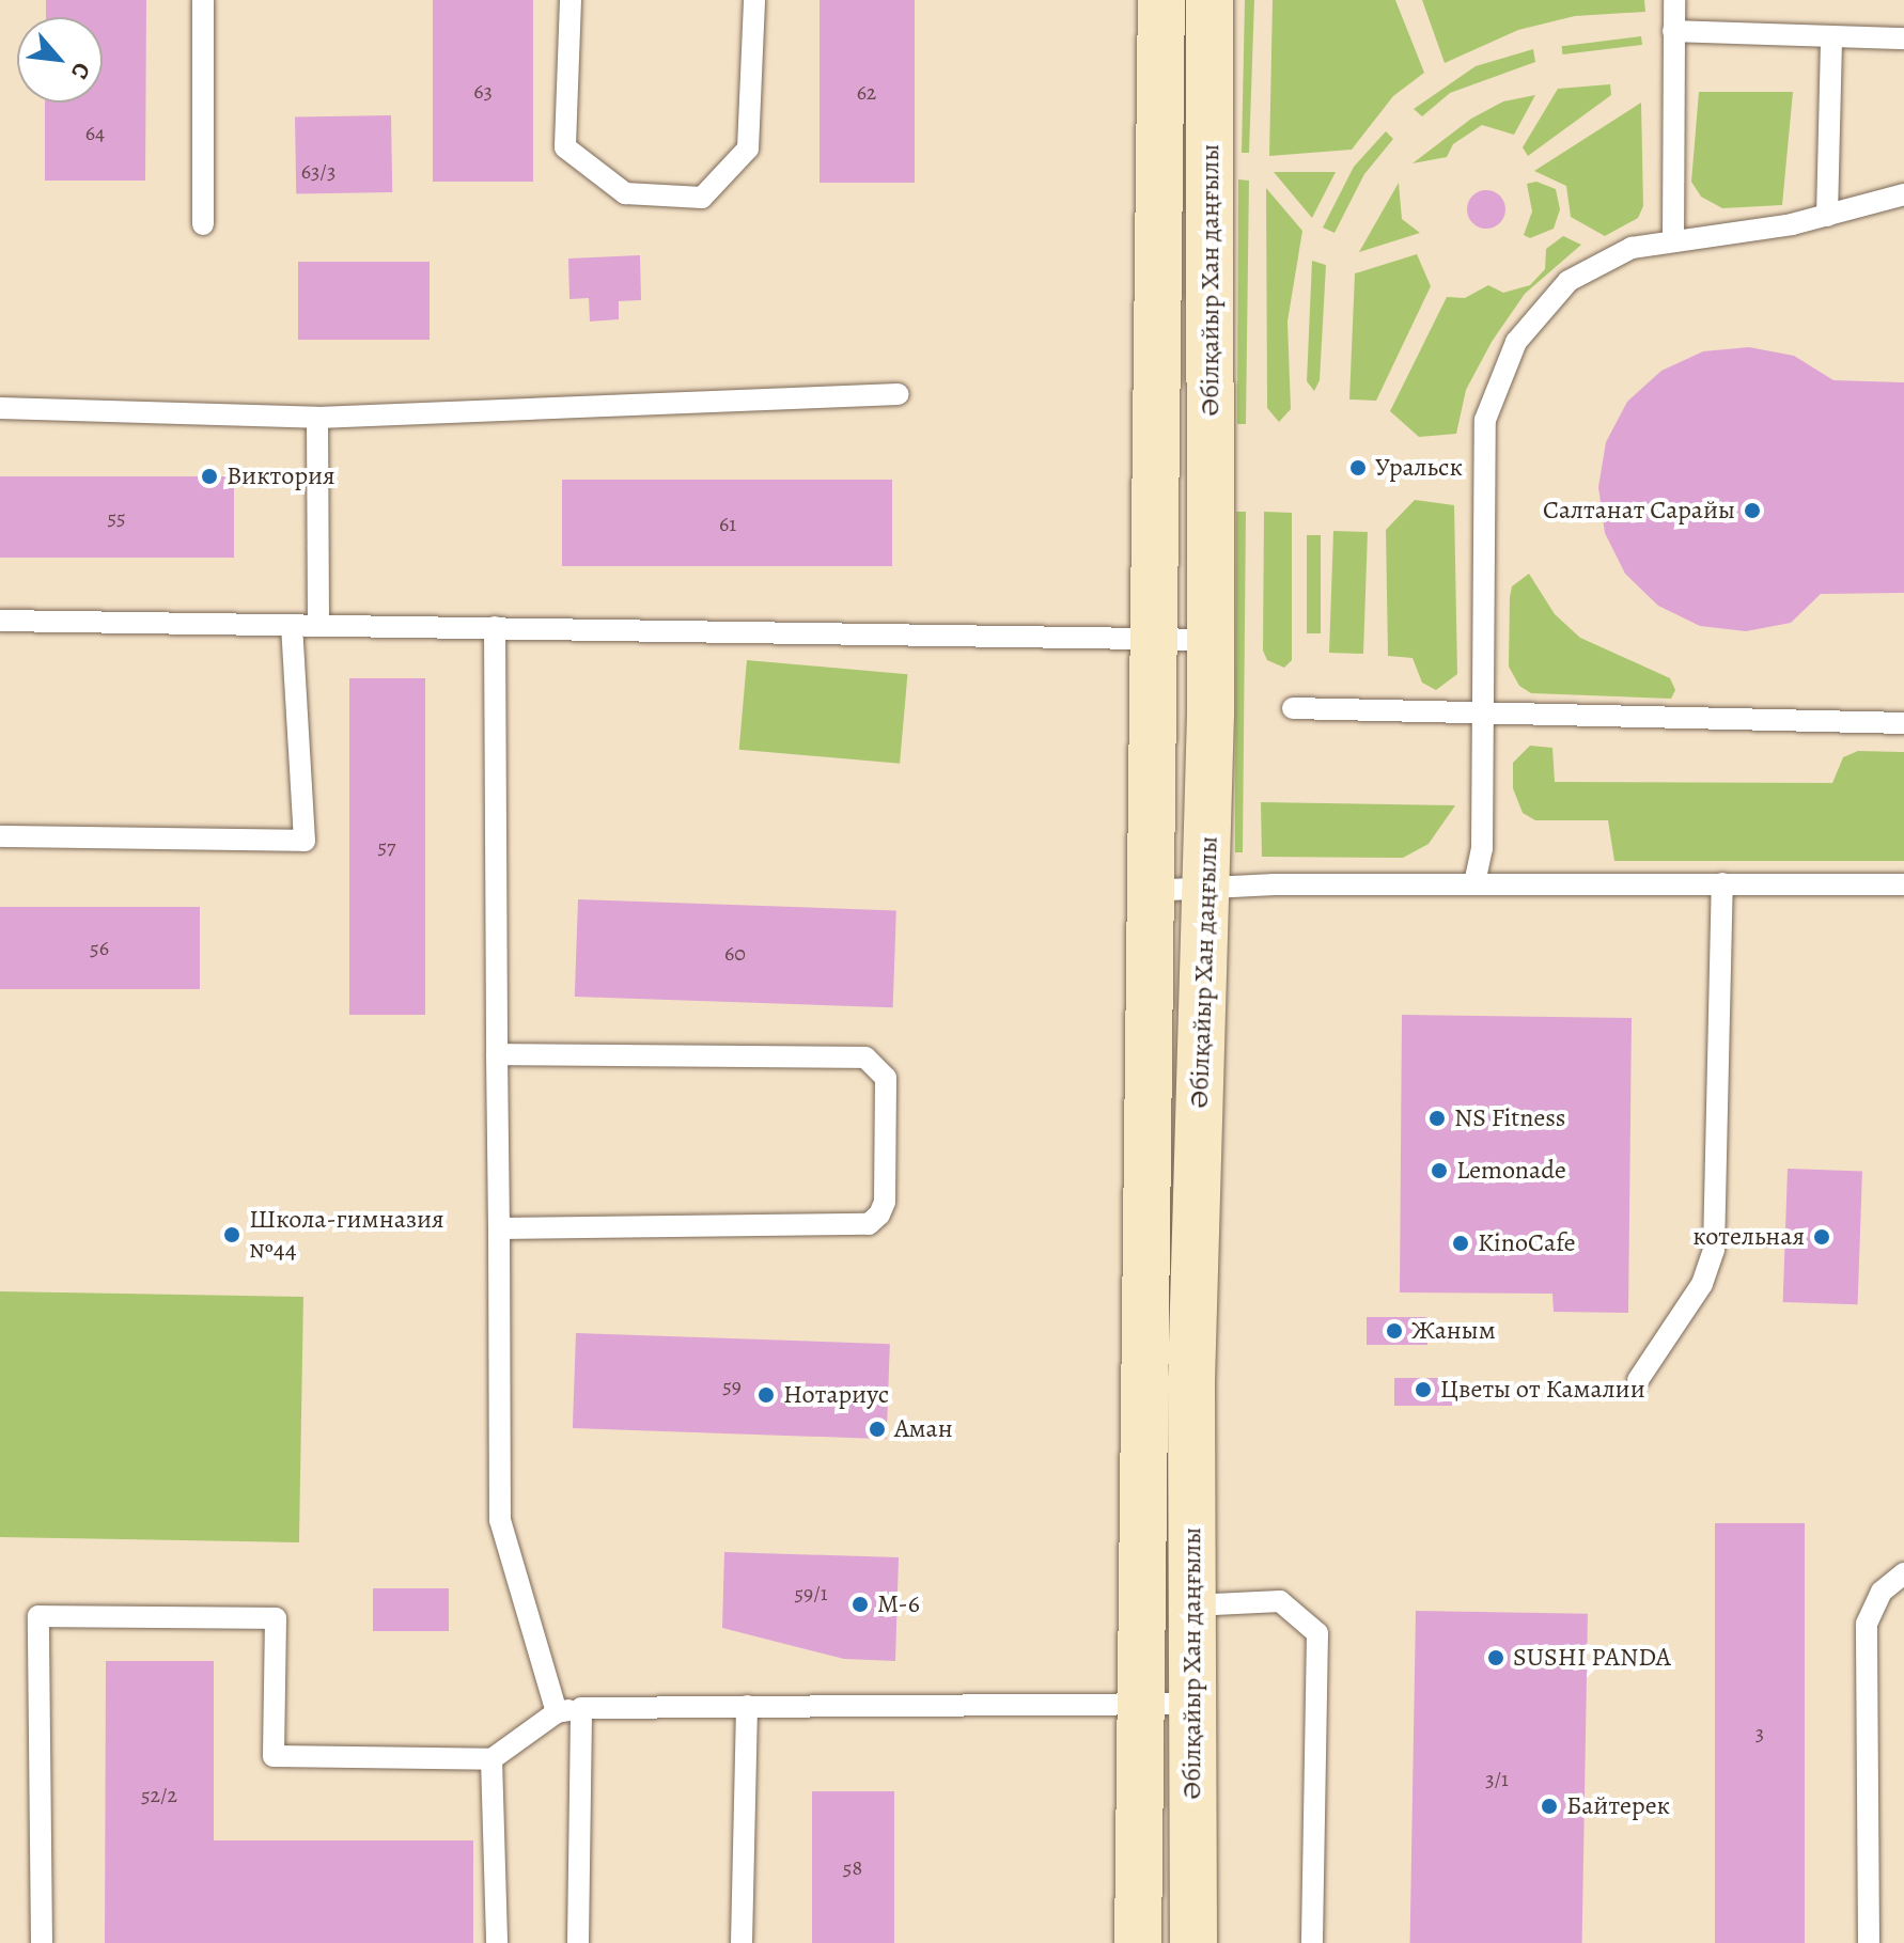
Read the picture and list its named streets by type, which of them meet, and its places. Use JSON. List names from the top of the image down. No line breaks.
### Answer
{"streets":{"main road":["Әбілқайыр Хан даңғылы"]},"places":["Уральск","Виктория","Салтанат Сарайы","NS Fitness","Lemonade","Школа-гимназия №44","котельная","KinoCafe","Жаным","Цветы от Камалии","Нотариус","Аман","M-6","SUSHI PANDA","Байтерек"],"house_numbers":["63","62","64","63/3","55","61","57","56","60","59","59/1","3","3/1","52/2","58"],"north":"bottom right"}
